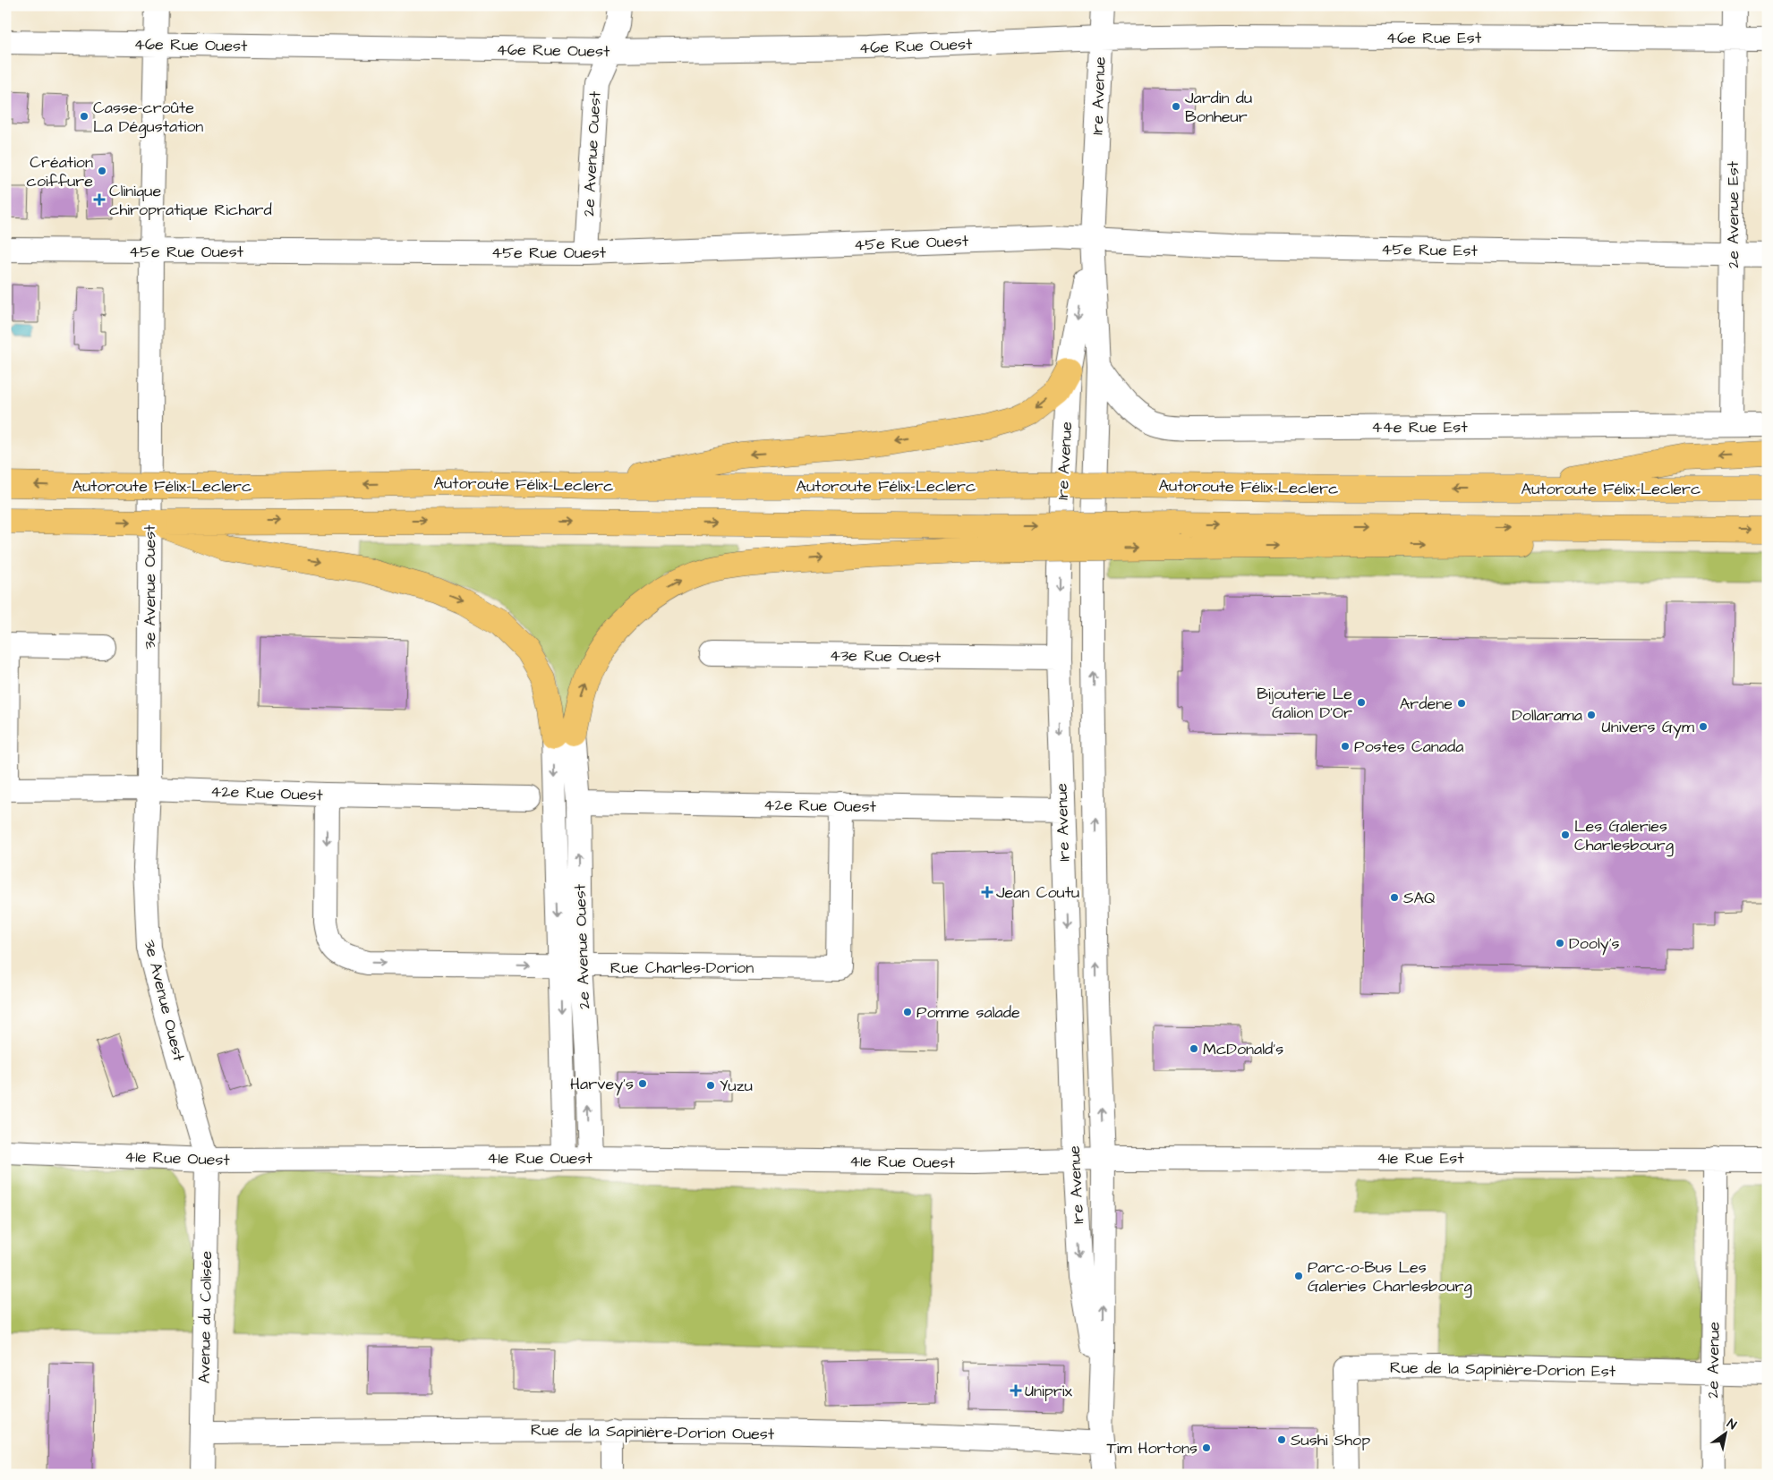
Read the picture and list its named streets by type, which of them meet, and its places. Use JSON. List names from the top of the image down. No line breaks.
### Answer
{"streets":{"highway":["Autoroute Félix-Leclerc"],"street":["46e Rue Est","46e Rue Ouest","1re Avenue","2e Avenue Ouest","2e Avenue Est","45e Rue Ouest","45e Rue Est","44e Rue Est","3e Avenue Ouest","43e Rue Ouest","42e Rue Ouest","Rue Charles-Dorion","41e Rue Ouest","41e Rue Est","Avenue du Colisée","2e Avenue","Rue de la Sapinière-Dorion Est","Rue de la Sapinière-Dorion Ouest"]},"crossings":[["46e Rue Est","46e Rue Ouest"],["46e Rue Est","1re Avenue"],["46e Rue Est","2e Avenue Est"],["46e Rue Ouest","1re Avenue"],["46e Rue Ouest","2e Avenue Ouest"],["46e Rue Ouest","3e Avenue Ouest"],["1re Avenue","45e Rue Ouest"],["1re Avenue","45e Rue Est"],["1re Avenue","44e Rue Est"],["1re Avenue","43e Rue Ouest"],["1re Avenue","42e Rue Ouest"],["1re Avenue","41e Rue Ouest"],["1re Avenue","41e Rue Est"],["1re Avenue","Rue de la Sapinière-Dorion Ouest"],["2e Avenue Ouest","45e Rue Ouest"],["2e Avenue Ouest","42e Rue Ouest"],["2e Avenue Ouest","Rue Charles-Dorion"],["2e Avenue Ouest","41e Rue Ouest"],["2e Avenue Est","45e Rue Est"],["2e Avenue Est","44e Rue Est"],["45e Rue Ouest","45e Rue Est"],["45e Rue Ouest","3e Avenue Ouest"],["3e Avenue Ouest","42e Rue Ouest"],["3e Avenue Ouest","41e Rue Ouest"],["3e Avenue Ouest","Avenue du Colisée"],["42e Rue Ouest","Rue Charles-Dorion"],["41e Rue Ouest","41e Rue Est"],["41e Rue Ouest","Avenue du Colisée"],["41e Rue Est","2e Avenue"],["Avenue du Colisée","Rue de la Sapinière-Dorion Ouest"],["2e Avenue","Rue de la Sapinière-Dorion Est"]],"places":{"other":["Jardin du Bonheur","Casse-croûte La Dégustation","Création coiffure","Bijouterie Le Galion D'Or","Ardene","Dollarama","Univers Gym","Postes Canada","Les Galeries Charlesbourg","SAQ","Dooly's","Pomme salade","McDonald's","Harvey's","Yuzu","Parc-o-Bus Les Galeries Charlesbourg","Sushi Shop","Tim Hortons"],"health":["Clinique chiropratique Richard","Jean Coutu","Uniprix"]},"north":"top right"}
